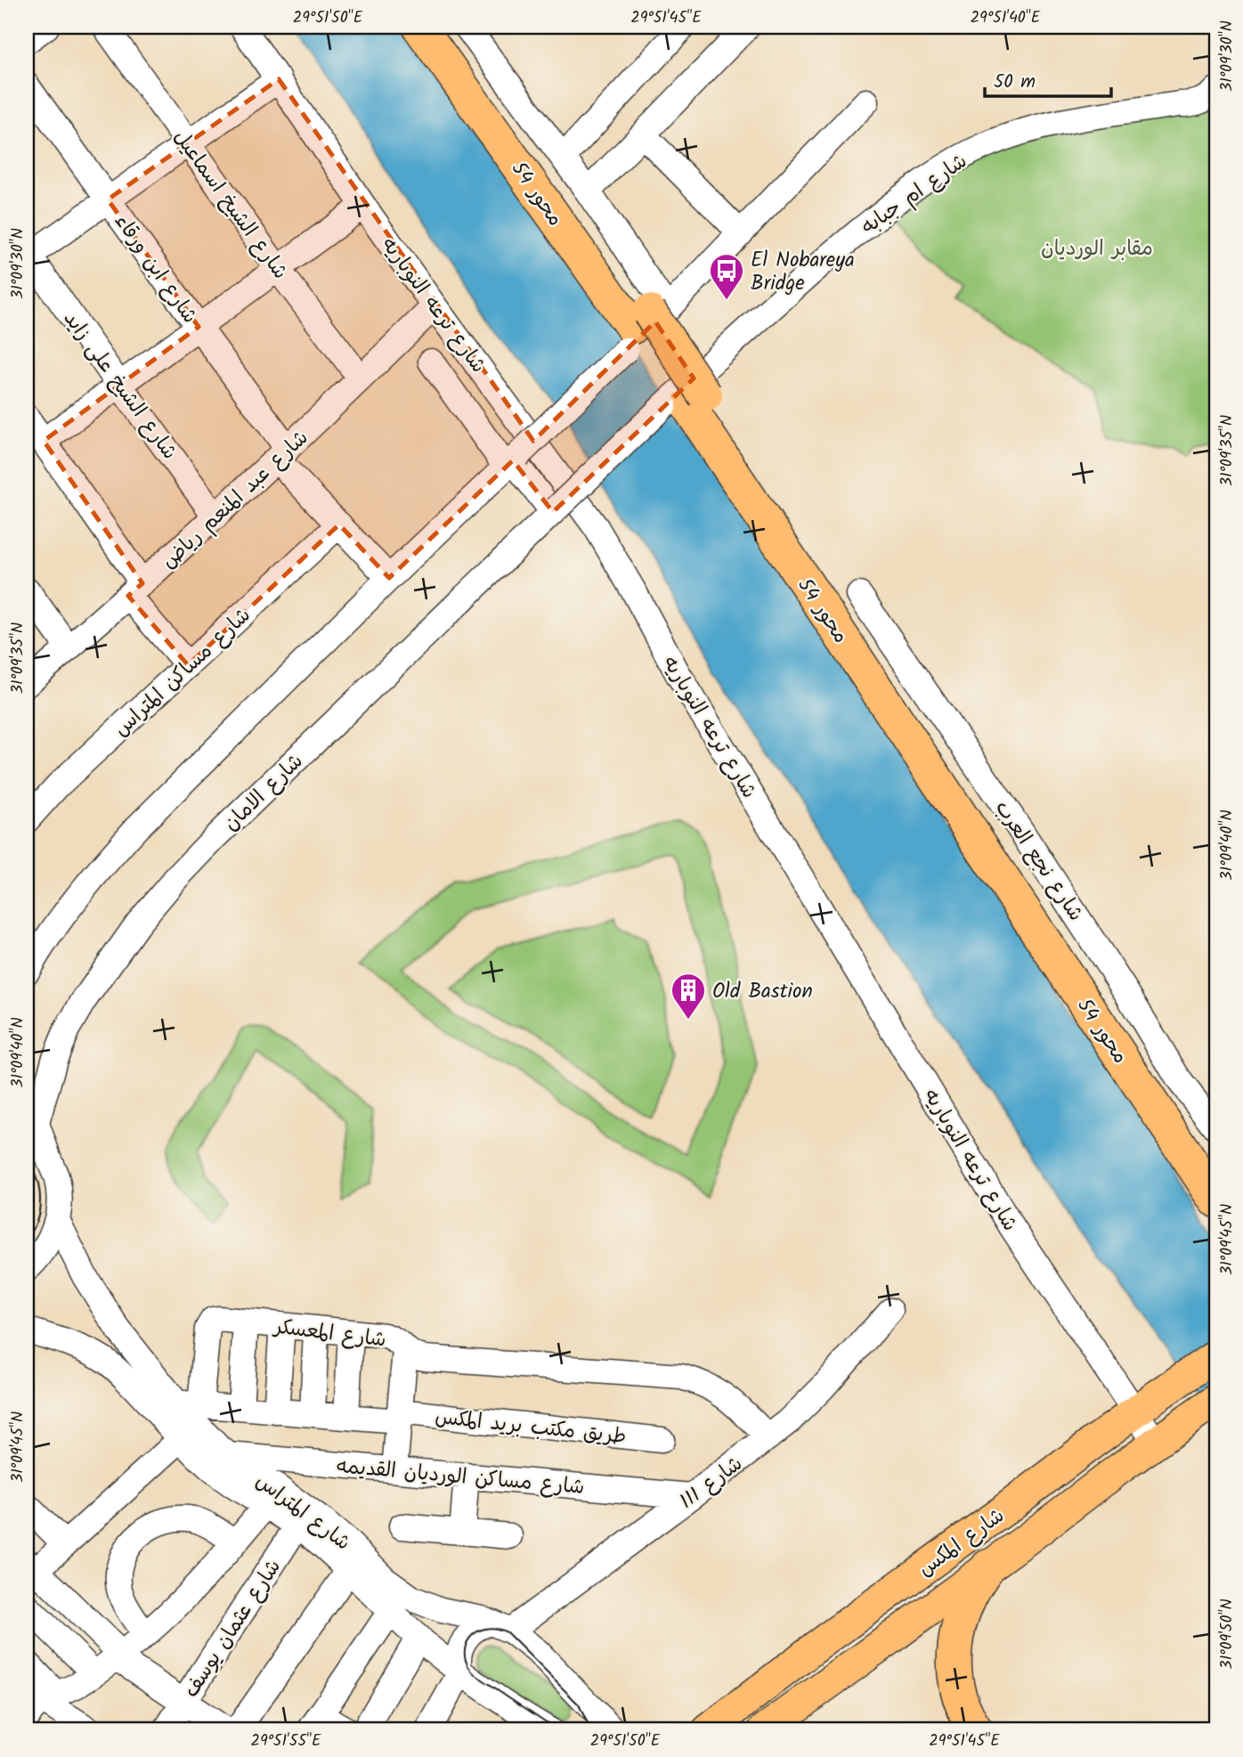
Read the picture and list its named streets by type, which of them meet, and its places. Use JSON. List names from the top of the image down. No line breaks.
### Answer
{"streets":{"highway":["محور 54"],"main road":["شارع المكس"],"street":["شارع ام جبابه","شارع الشيخ اسماعيل","شارع ابن ورقاء","شارع ترعه النوباريه","شارع الشيخ على زايد","شارع عبد المنعم رياض","شارع مساكن المتراس","شارع الامان","شارع نجع العرب","شارع المعسكر","طريق مكتب بريد المكس","شارع مساكن الورديان القديمه","شارع 111","شارع المتراس","شارع عثمان يوسف"]},"crossings":[["محور 54","شارع ام جبابه"],["شارع ام جبابه","شارع الامان"],["شارع الشيخ اسماعيل","شارع عبد المنعم رياض"],["شارع ابن ورقاء","شارع عبد المنعم رياض"],["شارع ابن ورقاء","شارع مساكن المتراس"],["شارع ترعه النوباريه","شارع عبد المنعم رياض"],["شارع ترعه النوباريه","شارع المكس"],["شارع الشيخ على زايد","شارع عبد المنعم رياض"],["شارع المعسكر","طريق مكتب بريد المكس"],["شارع المعسكر","شارع 111"],["شارع المعسكر","شارع المتراس"],["طريق مكتب بريد المكس","شارع المتراس"],["شارع مساكن الورديان القديمه","شارع 111"],["شارع مساكن الورديان القديمه","شارع المتراس"],["شارع 111","شارع المتراس"],["شارع المتراس","شارع عثمان يوسف"]],"parks":["مقابر الورديان"],"places":{"bus stop":["El Nobareya Bridge"],"building":["Old Bastion"]},"scale_bar":"50 m","coordinates":["29°51'50\"E","29°51'45\"E","29°51'40\"E","31°09'30\"N","31°09'35\"N","31°09'40\"N","31°09'45\"N","31°09'50\"N","29°51'55\"E"]}
